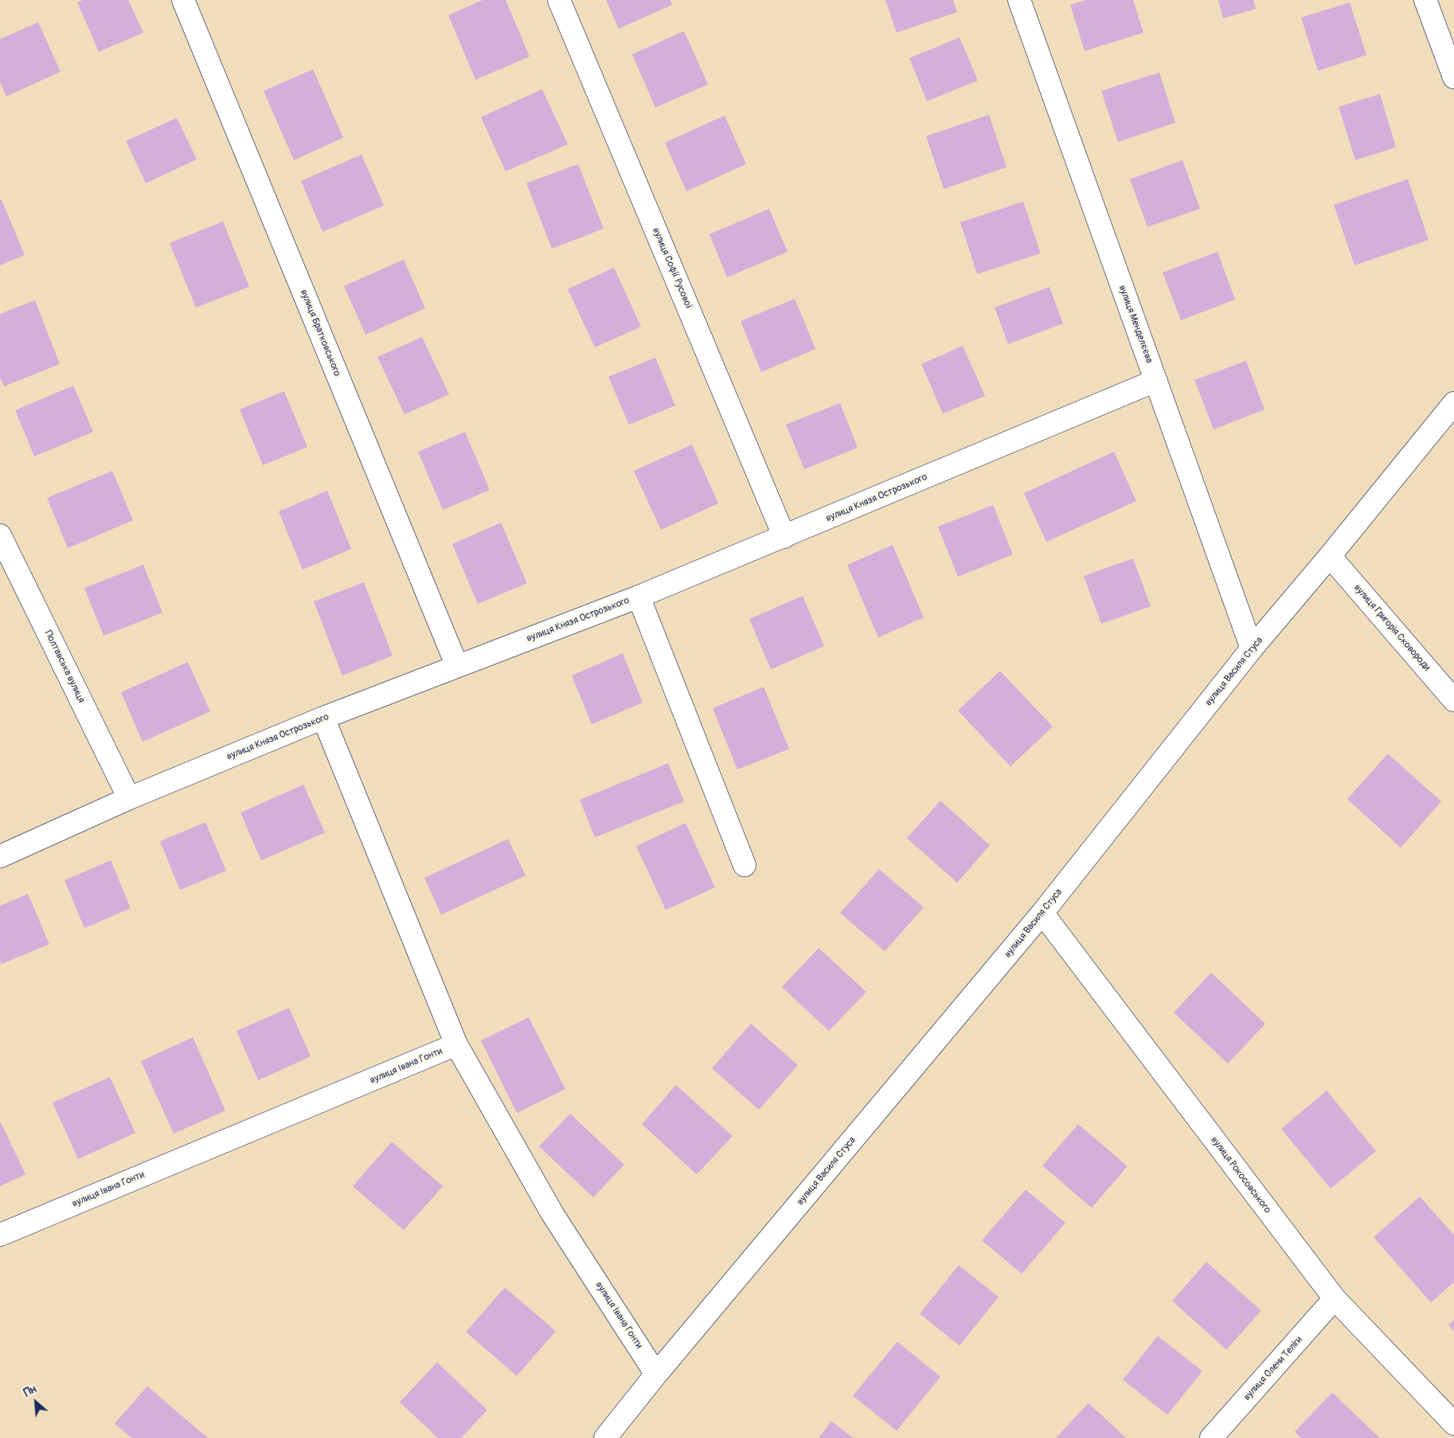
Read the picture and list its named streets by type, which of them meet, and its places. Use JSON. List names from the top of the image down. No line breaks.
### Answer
{"streets":{"street":["вулиця Софії Русової","вулиця Менделєєва","вулиця Братковського","вулиця Князя Острозького","вулиця Григорія Сковороди","Полтавська вулиця","вулиця Василя Стуса","вулиця Івана Гонти","вулиця Рокосовського","вулиця Олени Теліги"]},"crossings":[["вулиця Софії Русової","вулиця Князя Острозького"],["вулиця Менделєєва","вулиця Князя Острозького"],["вулиця Менделєєва","вулиця Василя Стуса"],["вулиця Братковського","вулиця Князя Острозького"],["вулиця Князя Острозького","Полтавська вулиця"],["вулиця Григорія Сковороди","вулиця Василя Стуса"],["вулиця Василя Стуса","вулиця Івана Гонти"],["вулиця Василя Стуса","вулиця Рокосовського"],["вулиця Рокосовського","вулиця Олени Теліги"]],"north":"top left"}
